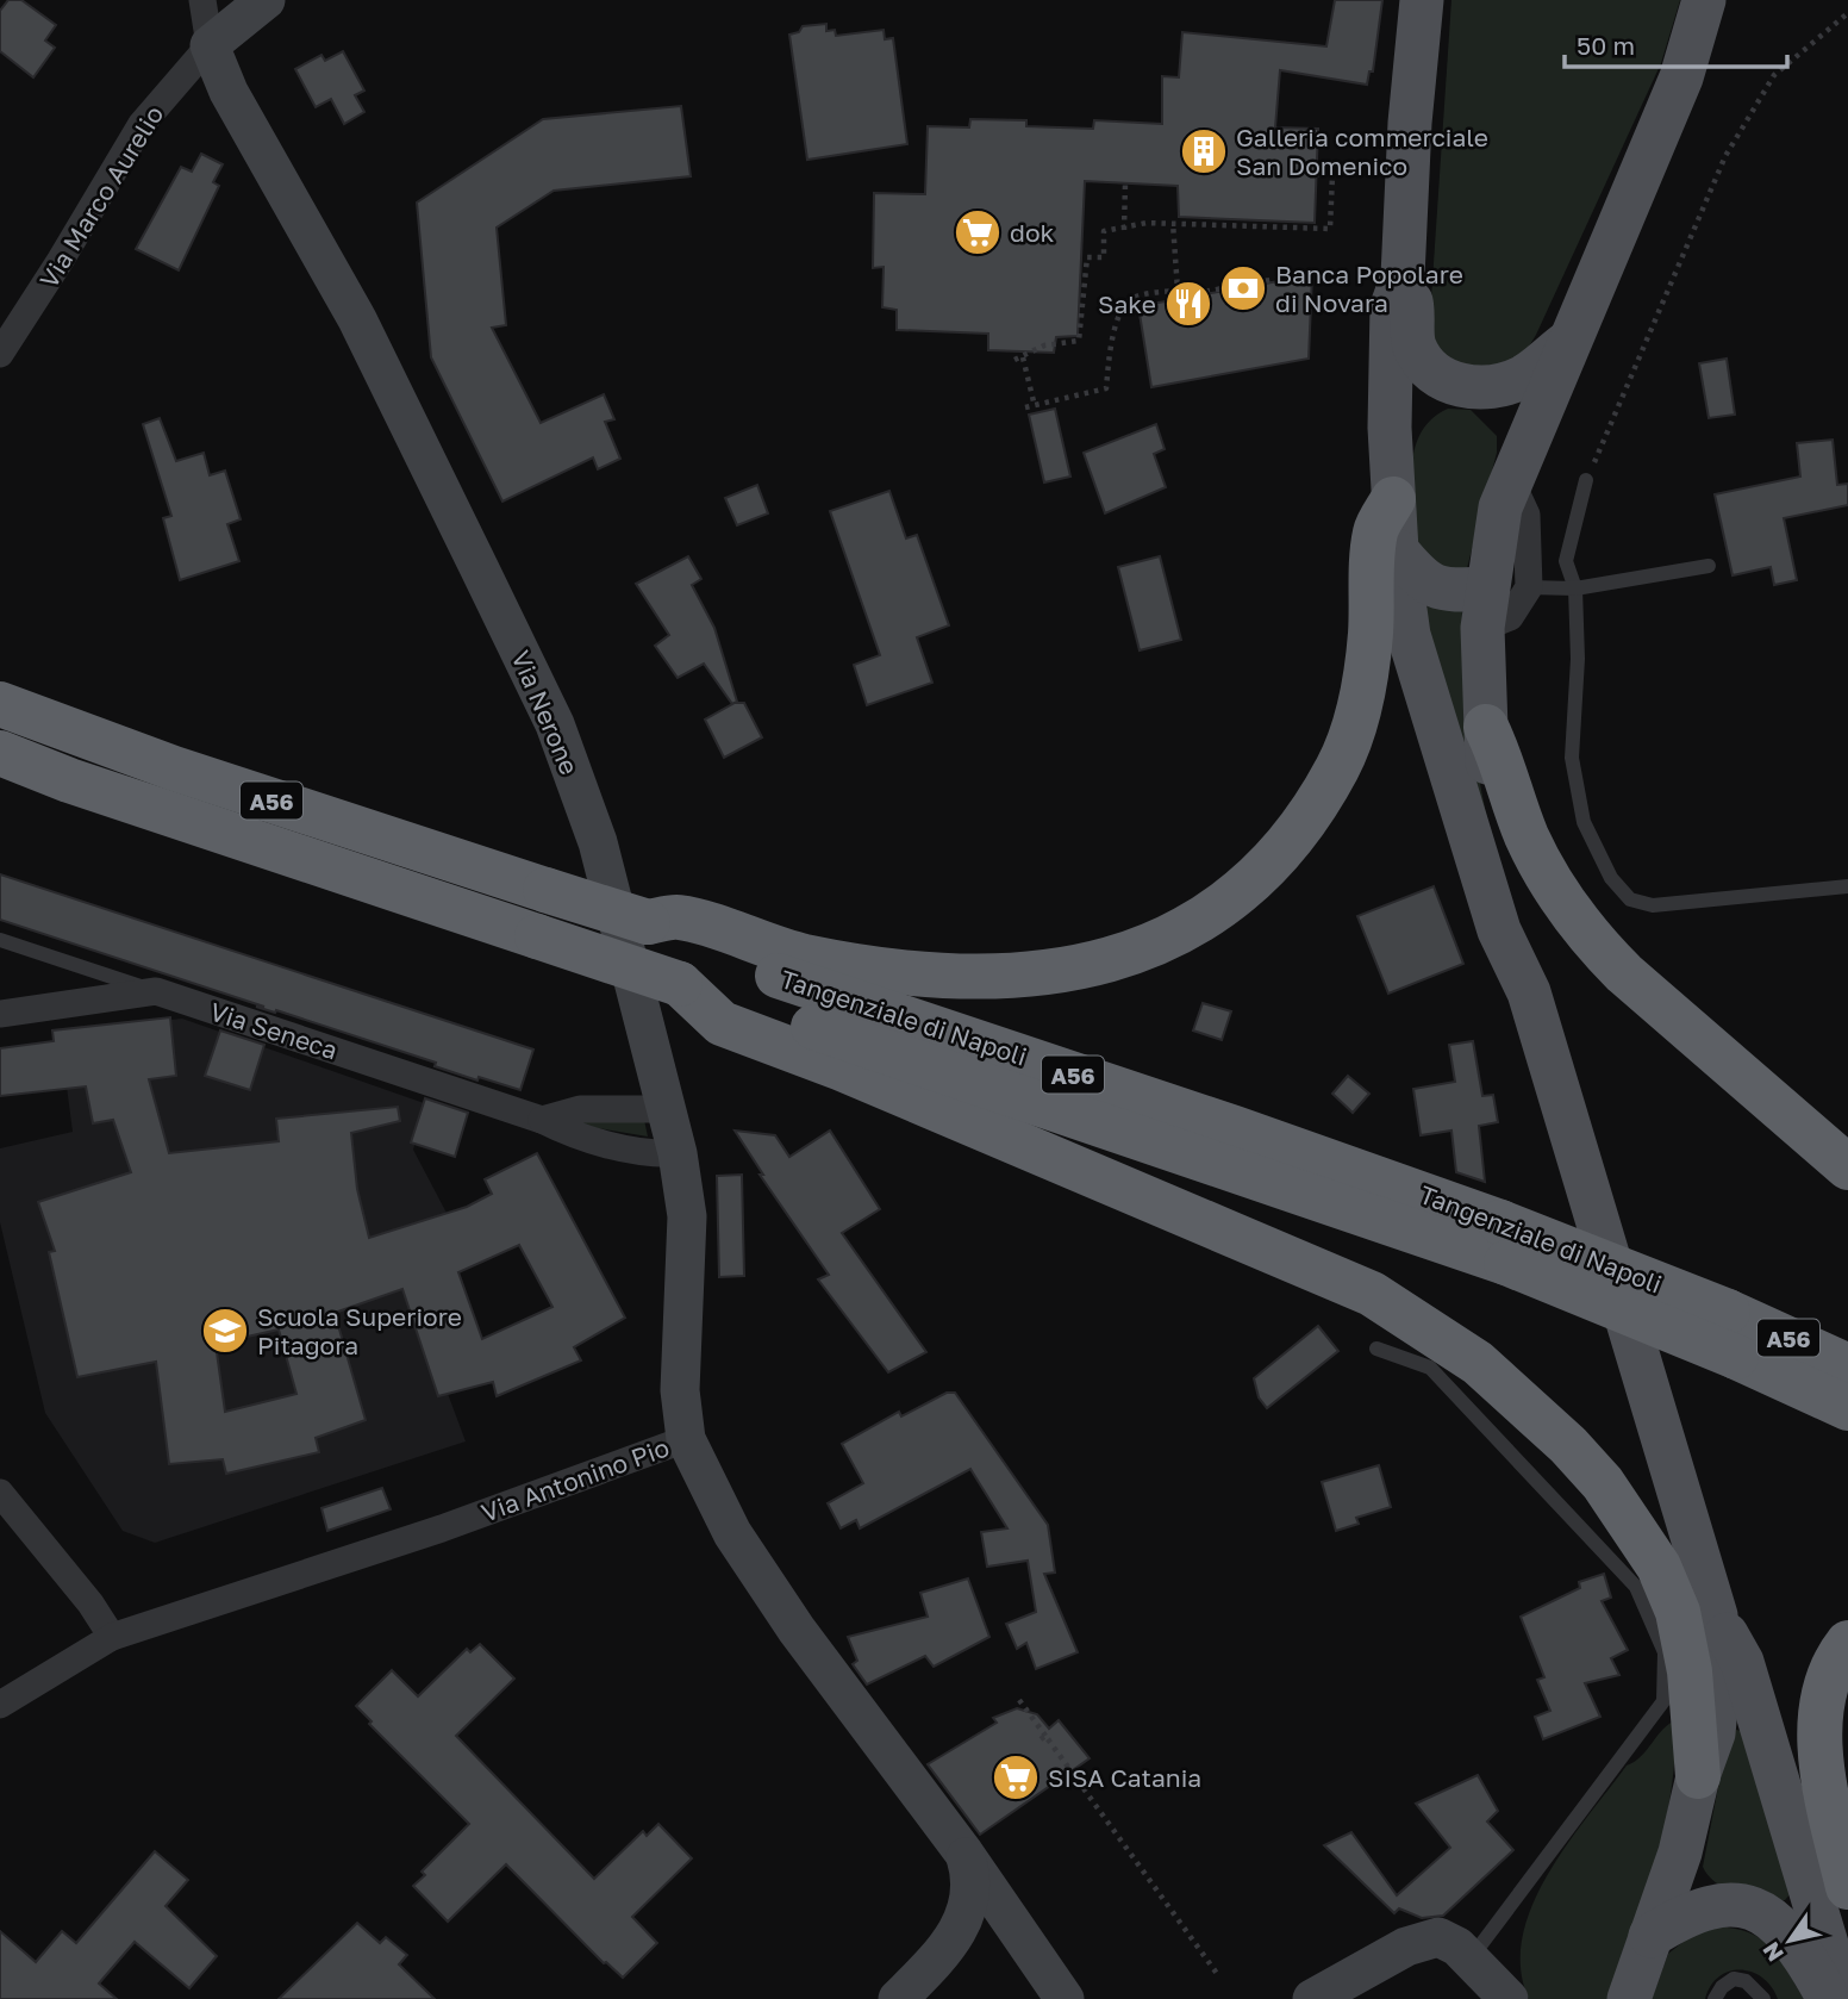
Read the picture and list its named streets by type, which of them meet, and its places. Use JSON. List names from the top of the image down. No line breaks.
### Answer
{"streets":{"highway":["A56","Tangenziale di Napoli"],"street":["Via Marco Aurelio","Via Nerone","Via Seneca","Via Antonino Pio"]},"crossings":[["Via Marco Aurelio","Via Nerone"],["Via Nerone","Via Seneca"],["Via Nerone","Via Antonino Pio"]],"places":{"building":["Galleria commerciale San Domenico"],"supermarket":["dok","SISA Catania"],"bank":["Banca Popolare di Novara"],"restaurant":["Sake"],"school or university":["Scuola Superiore Pitagora"]},"scale_bar":"50 m","north":"bottom left"}
